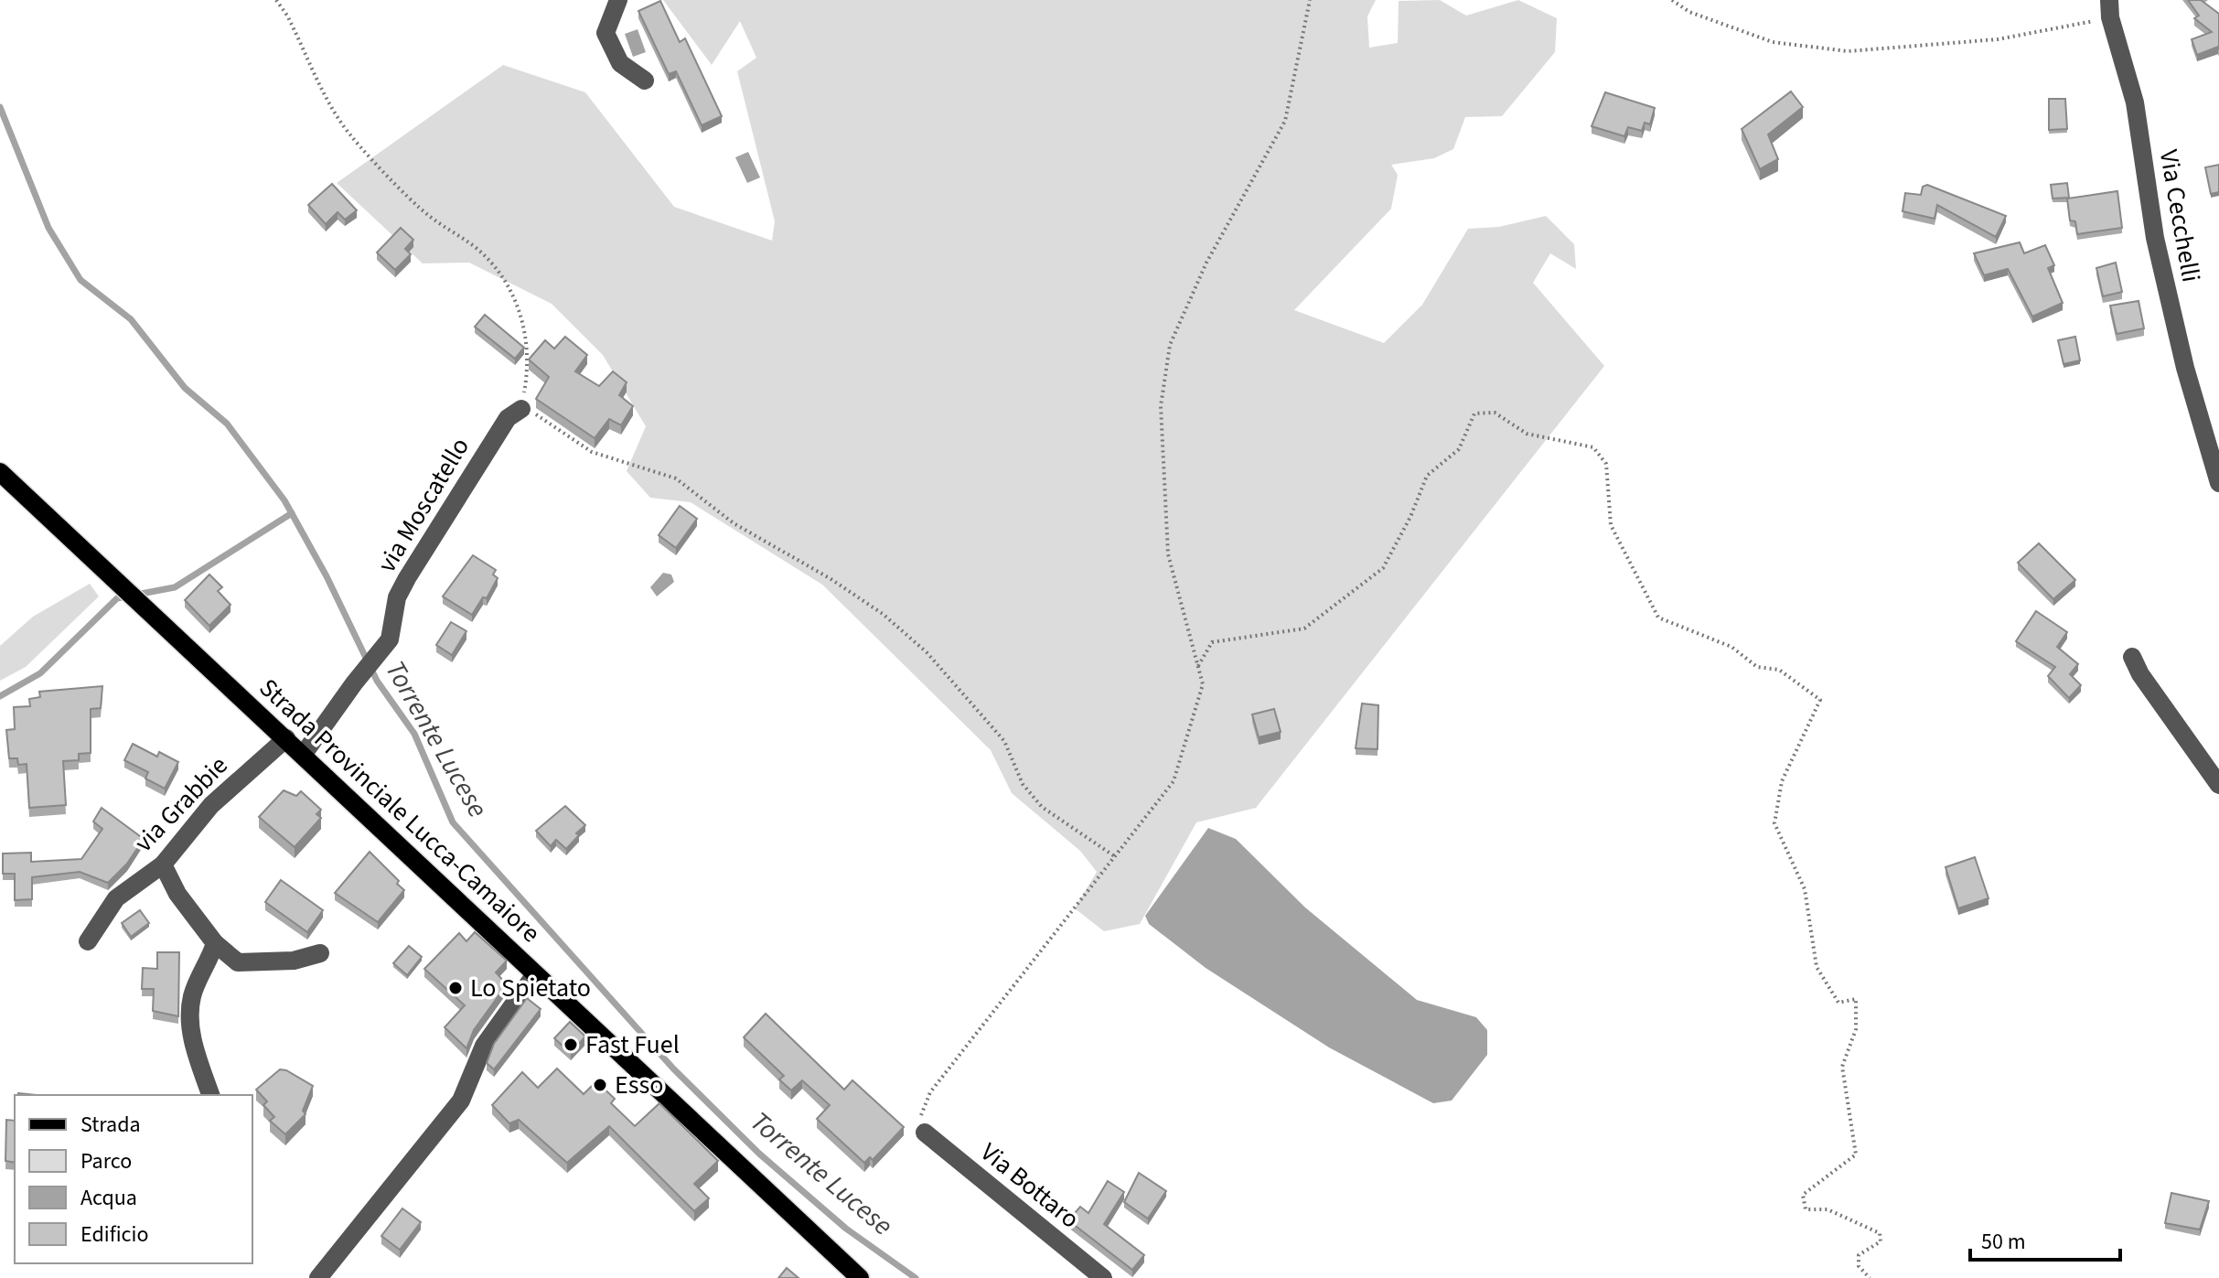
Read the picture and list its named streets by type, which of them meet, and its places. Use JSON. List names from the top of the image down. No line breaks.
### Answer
{"streets":{"main road":["Strada Provinciale Lucca-Camaiore"],"street":["Via Cecchelli","via Moscatello","via Grabbie","Via Bottaro"]},"crossings":[["via Moscatello","Strada Provinciale Lucca-Camaiore"],["via Grabbie","Strada Provinciale Lucca-Camaiore"]],"water":["Torrente Lucese"],"places":["Lo Spietato","Fast Fuel","Esso"],"legend":["Strada","Parco","Acqua","Edificio"],"scale_bar":"50 m"}
